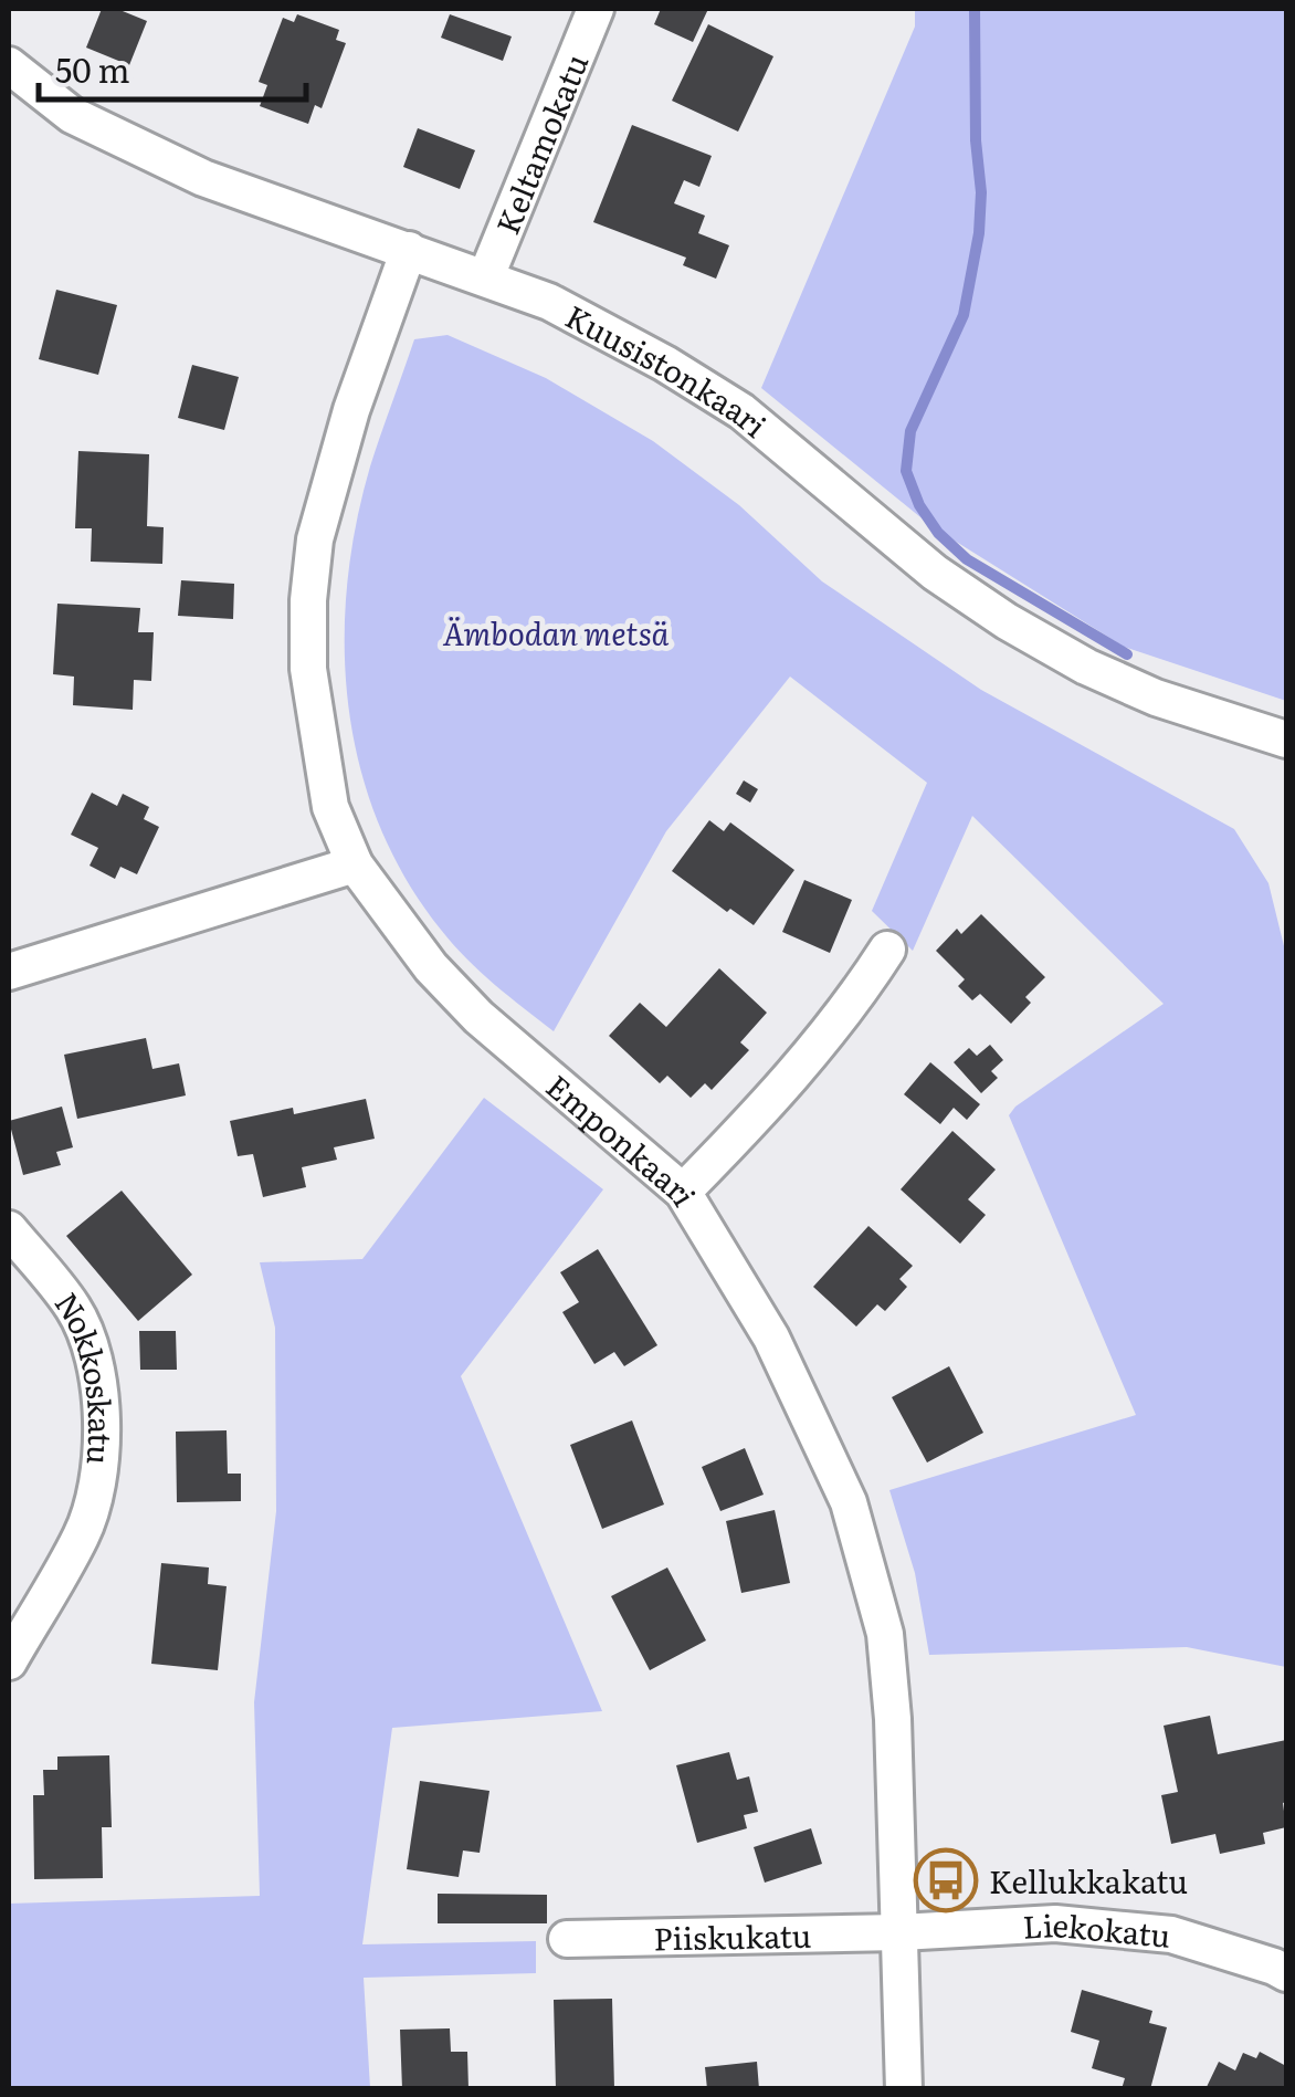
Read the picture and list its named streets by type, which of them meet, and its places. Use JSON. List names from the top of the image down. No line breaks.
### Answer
{"streets":{"street":["Keltamokatu","Kuusistonkaari","Emponkaari","Nokkoskatu","Liekokatu","Piiskukatu"]},"crossings":[["Keltamokatu","Kuusistonkaari"],["Kuusistonkaari","Emponkaari"],["Emponkaari","Liekokatu"],["Emponkaari","Piiskukatu"],["Liekokatu","Piiskukatu"]],"parks":["Ämbodan metsä"],"places":{"bus stop":["Kellukkakatu"]},"scale_bar":"50 m"}
